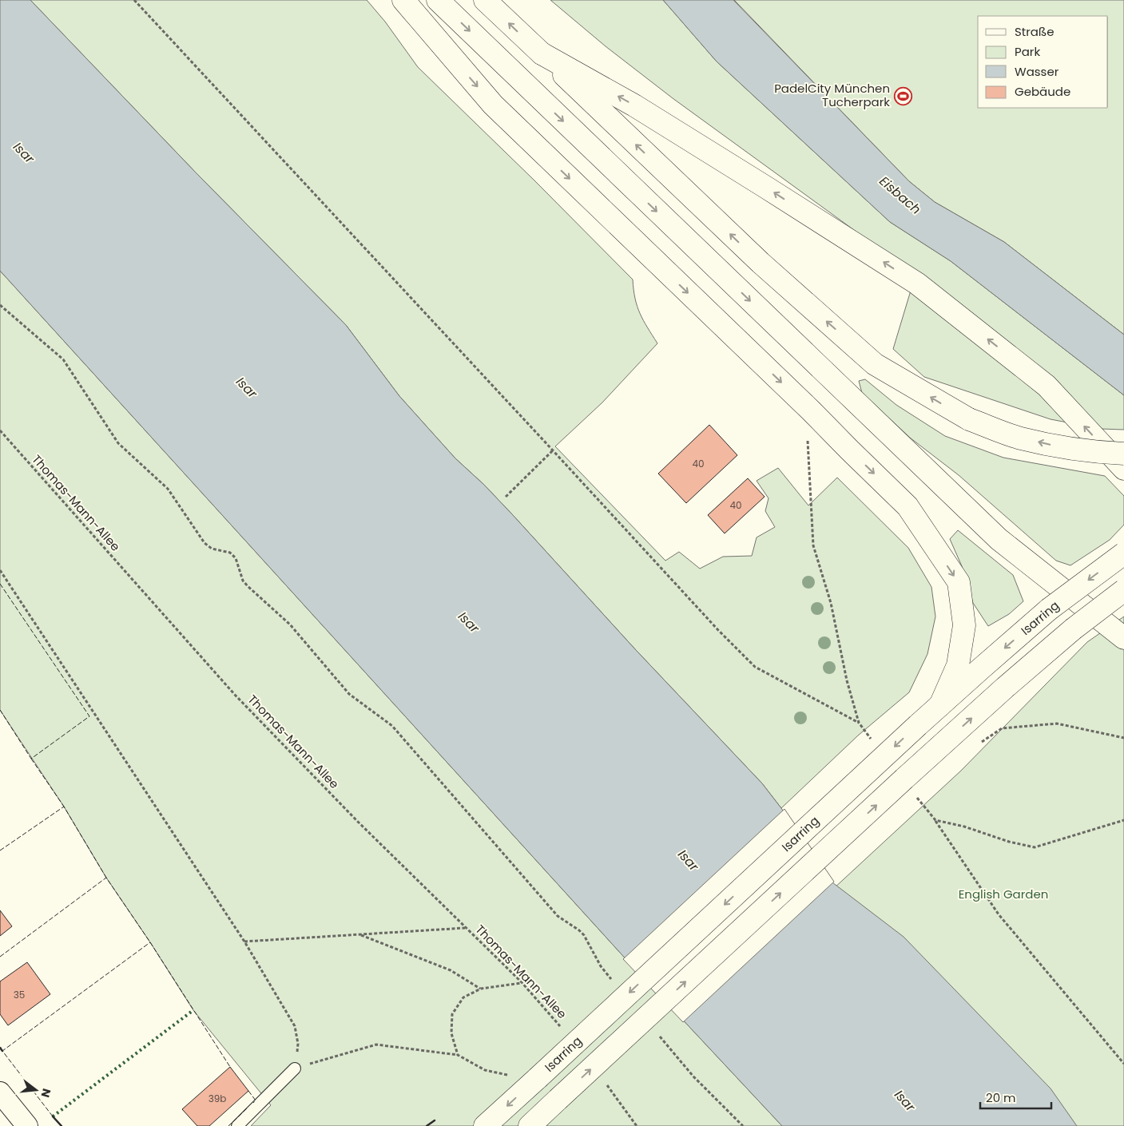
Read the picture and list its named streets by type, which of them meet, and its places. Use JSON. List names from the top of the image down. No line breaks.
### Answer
{"streets":{"main road":["Isarring"],"path":["Thomas-Mann-Allee"]},"water":["Isar","Eisbach"],"parks":["English Garden"],"places":{"sports":["PadelCity München Tucherpark"]},"house_numbers":["40","40","35","39b"],"legend":["Straße","Park","Wasser","Gebäude"],"scale_bar":"20 m","north":"right"}
